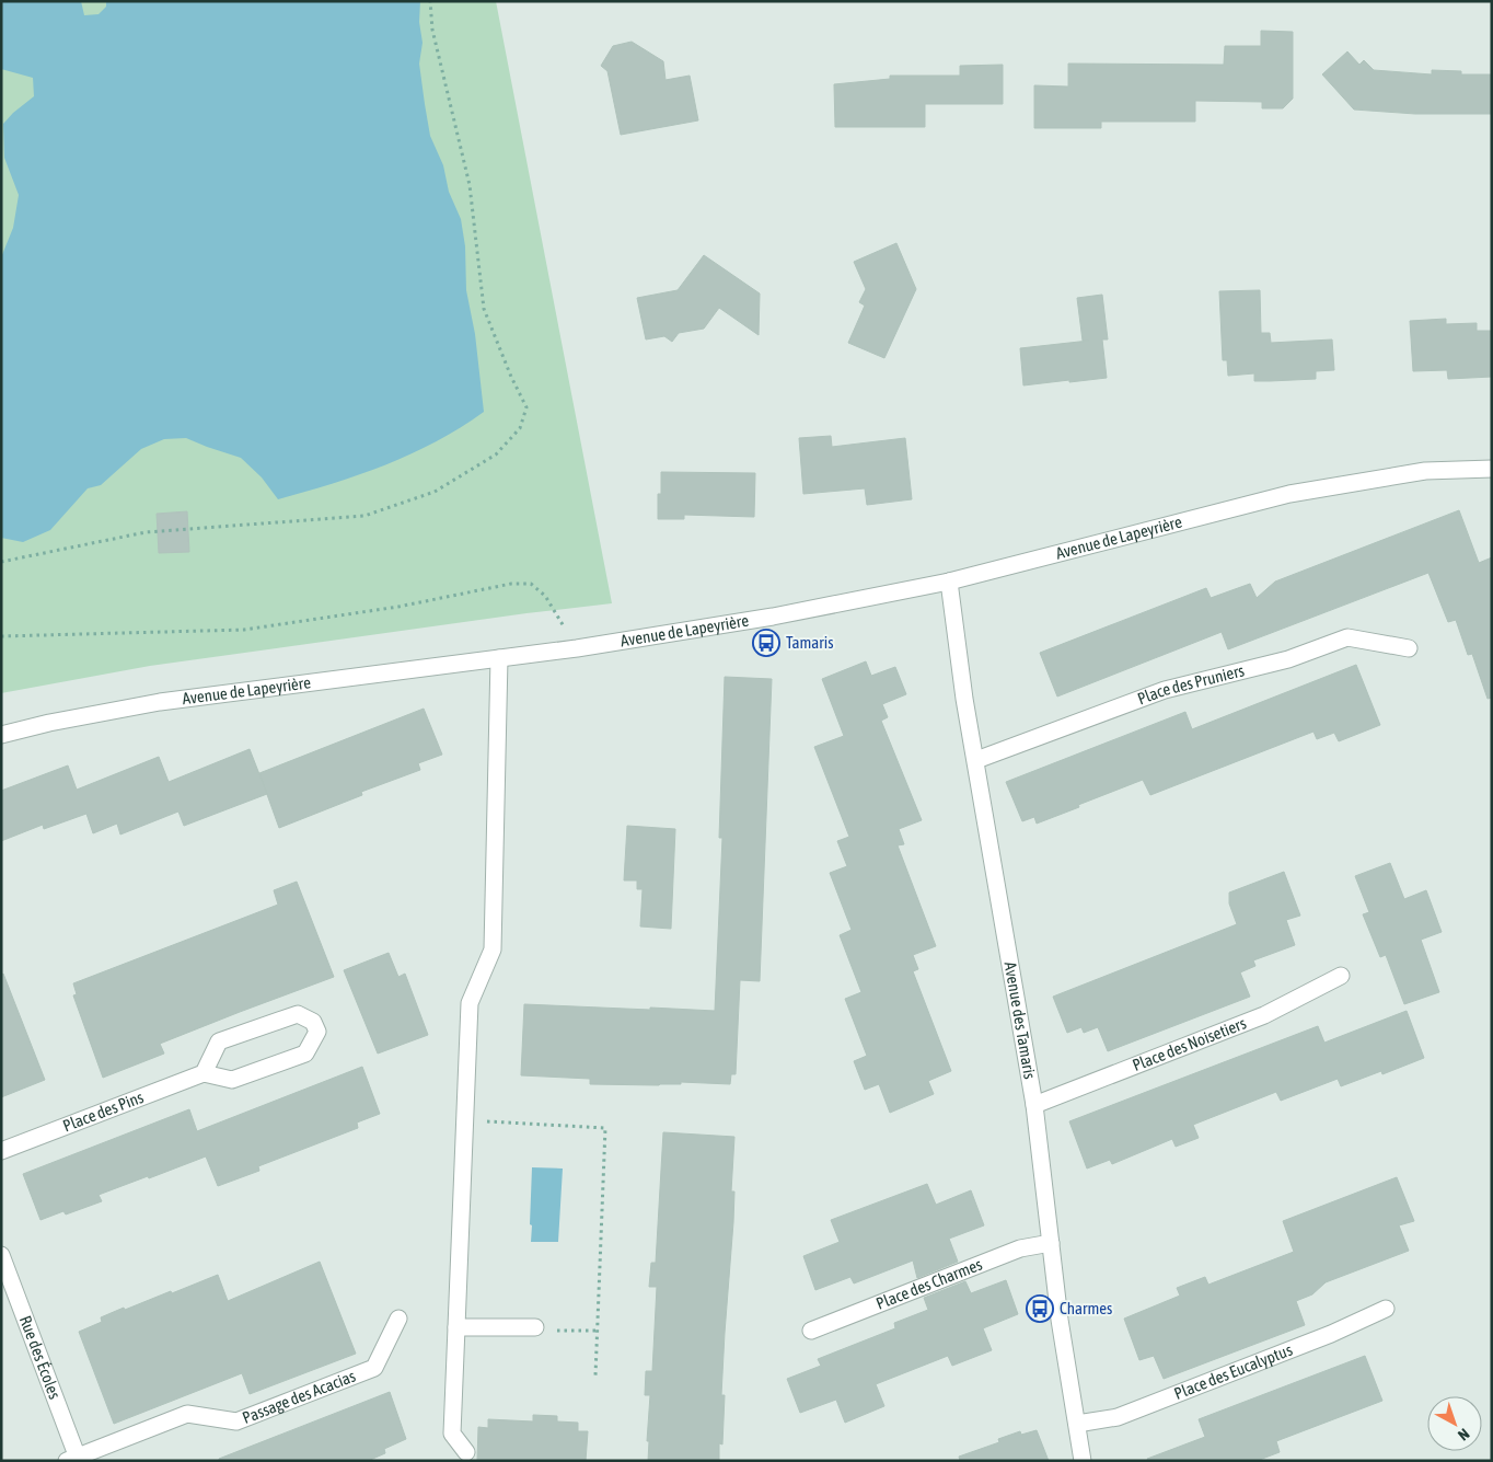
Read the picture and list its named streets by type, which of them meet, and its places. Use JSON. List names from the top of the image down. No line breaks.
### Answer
{"streets":{"street":["Avenue de Lapeyrière","Place des Pruniers","Avenue des Tamaris","Place des Noisetiers","Place des Pins","Place des Charmes","Rue des Écoles","Place des Eucalyptus","Passage des Acacias"]},"crossings":[["Avenue de Lapeyrière","Avenue des Tamaris"],["Place des Pruniers","Avenue des Tamaris"],["Avenue des Tamaris","Place des Noisetiers"],["Avenue des Tamaris","Place des Charmes"],["Avenue des Tamaris","Place des Eucalyptus"],["Rue des Écoles","Passage des Acacias"]],"places":{"bus stop":["Tamaris","Charmes"]},"north":"bottom right"}
